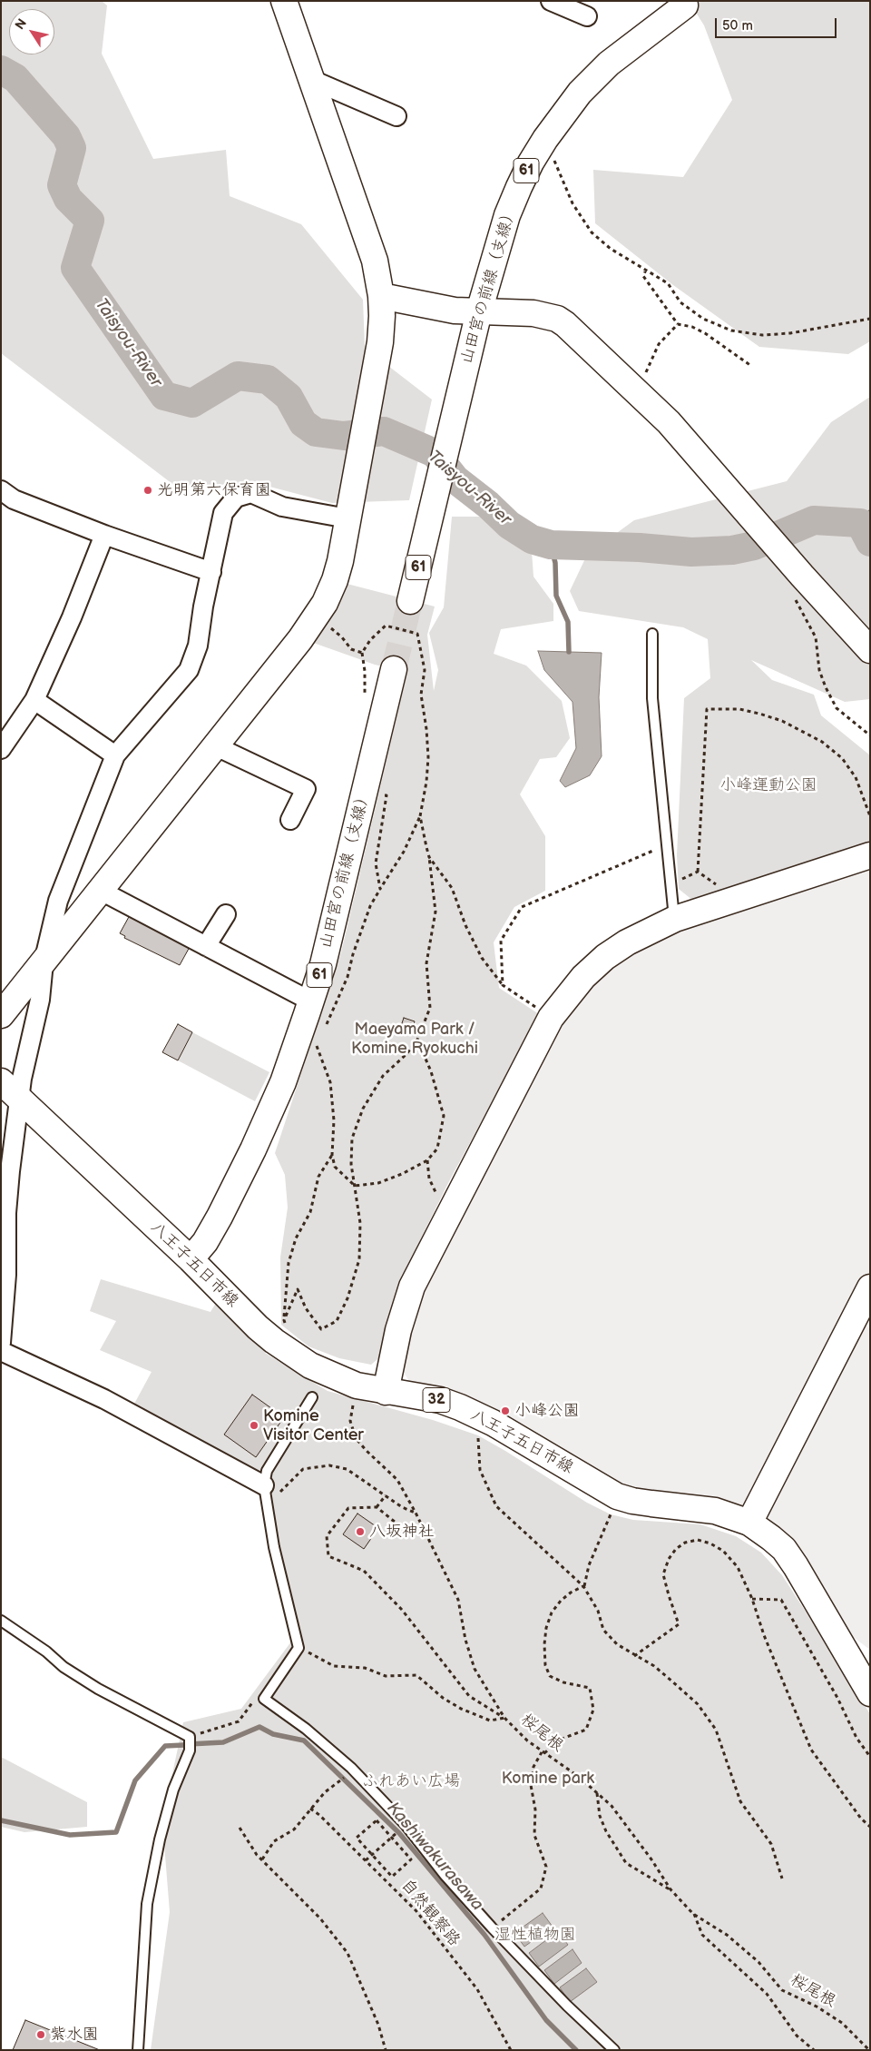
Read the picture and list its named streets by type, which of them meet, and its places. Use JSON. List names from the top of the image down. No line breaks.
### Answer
{"streets":{"street":["61","山田宮の前線（支線）","八王子五日市線","32"],"path":["桜尾根","自然観察路"]},"crossings":[["山田宮の前線（支線）","八王子五日市線"]],"water":["Taisyou-River","Kashiwakurasawa"],"parks":["小峰運動公園","Maeyama Park / Komine Ryokuchi","Komine park","ふれあい広場","湿性植物園"],"places":["光明第六保育園","小峰公園","Komine Visitor Center","八坂神社","紫水園"],"scale_bar":"50 m","north":"top left"}
